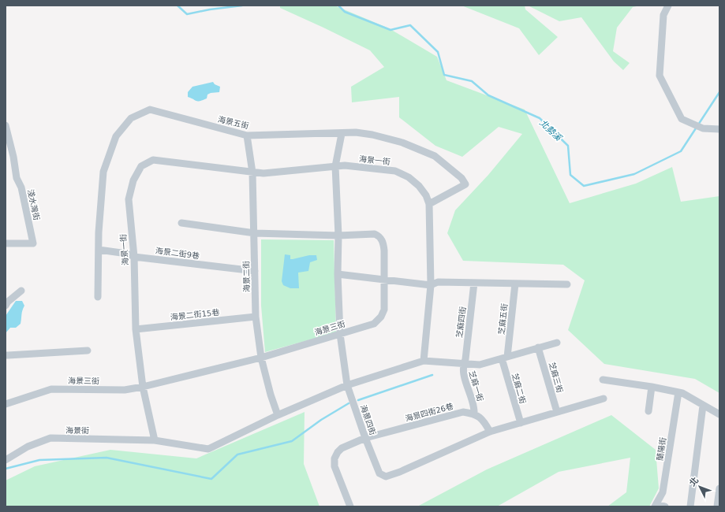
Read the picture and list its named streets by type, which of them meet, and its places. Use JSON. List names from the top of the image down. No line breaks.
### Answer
{"streets":{"street":["海景五街","海景一街","淺水灣街","海景二街9巷","海景二街","海景二街15巷","芝麻五街","芝麻四街","海景三街","芝麻三街","芝麻一街","芝麻二街","海景四街26巷","海景四街","海景街","蘭陽街"]},"crossings":[["海景五街","海景一街"],["海景五街","海景二街9巷"],["海景五街","海景二街"],["海景五街","海景四街"],["海景一街","海景二街9巷"],["海景一街","海景二街"],["海景一街","海景二街15巷"],["海景一街","海景三街"],["海景一街","海景四街"],["海景一街","海景街"],["海景二街9巷","海景二街"],["海景二街","海景二街15巷"],["海景二街","海景三街"],["芝麻五街","芝麻二街"],["芝麻四街","芝麻一街"],["海景三街","海景四街"],["芝麻三街","海景四街"],["芝麻一街","海景四街26巷"],["芝麻二街","海景四街"],["海景四街26巷","海景四街"]],"water":["北勢溪"],"north":"top left"}
